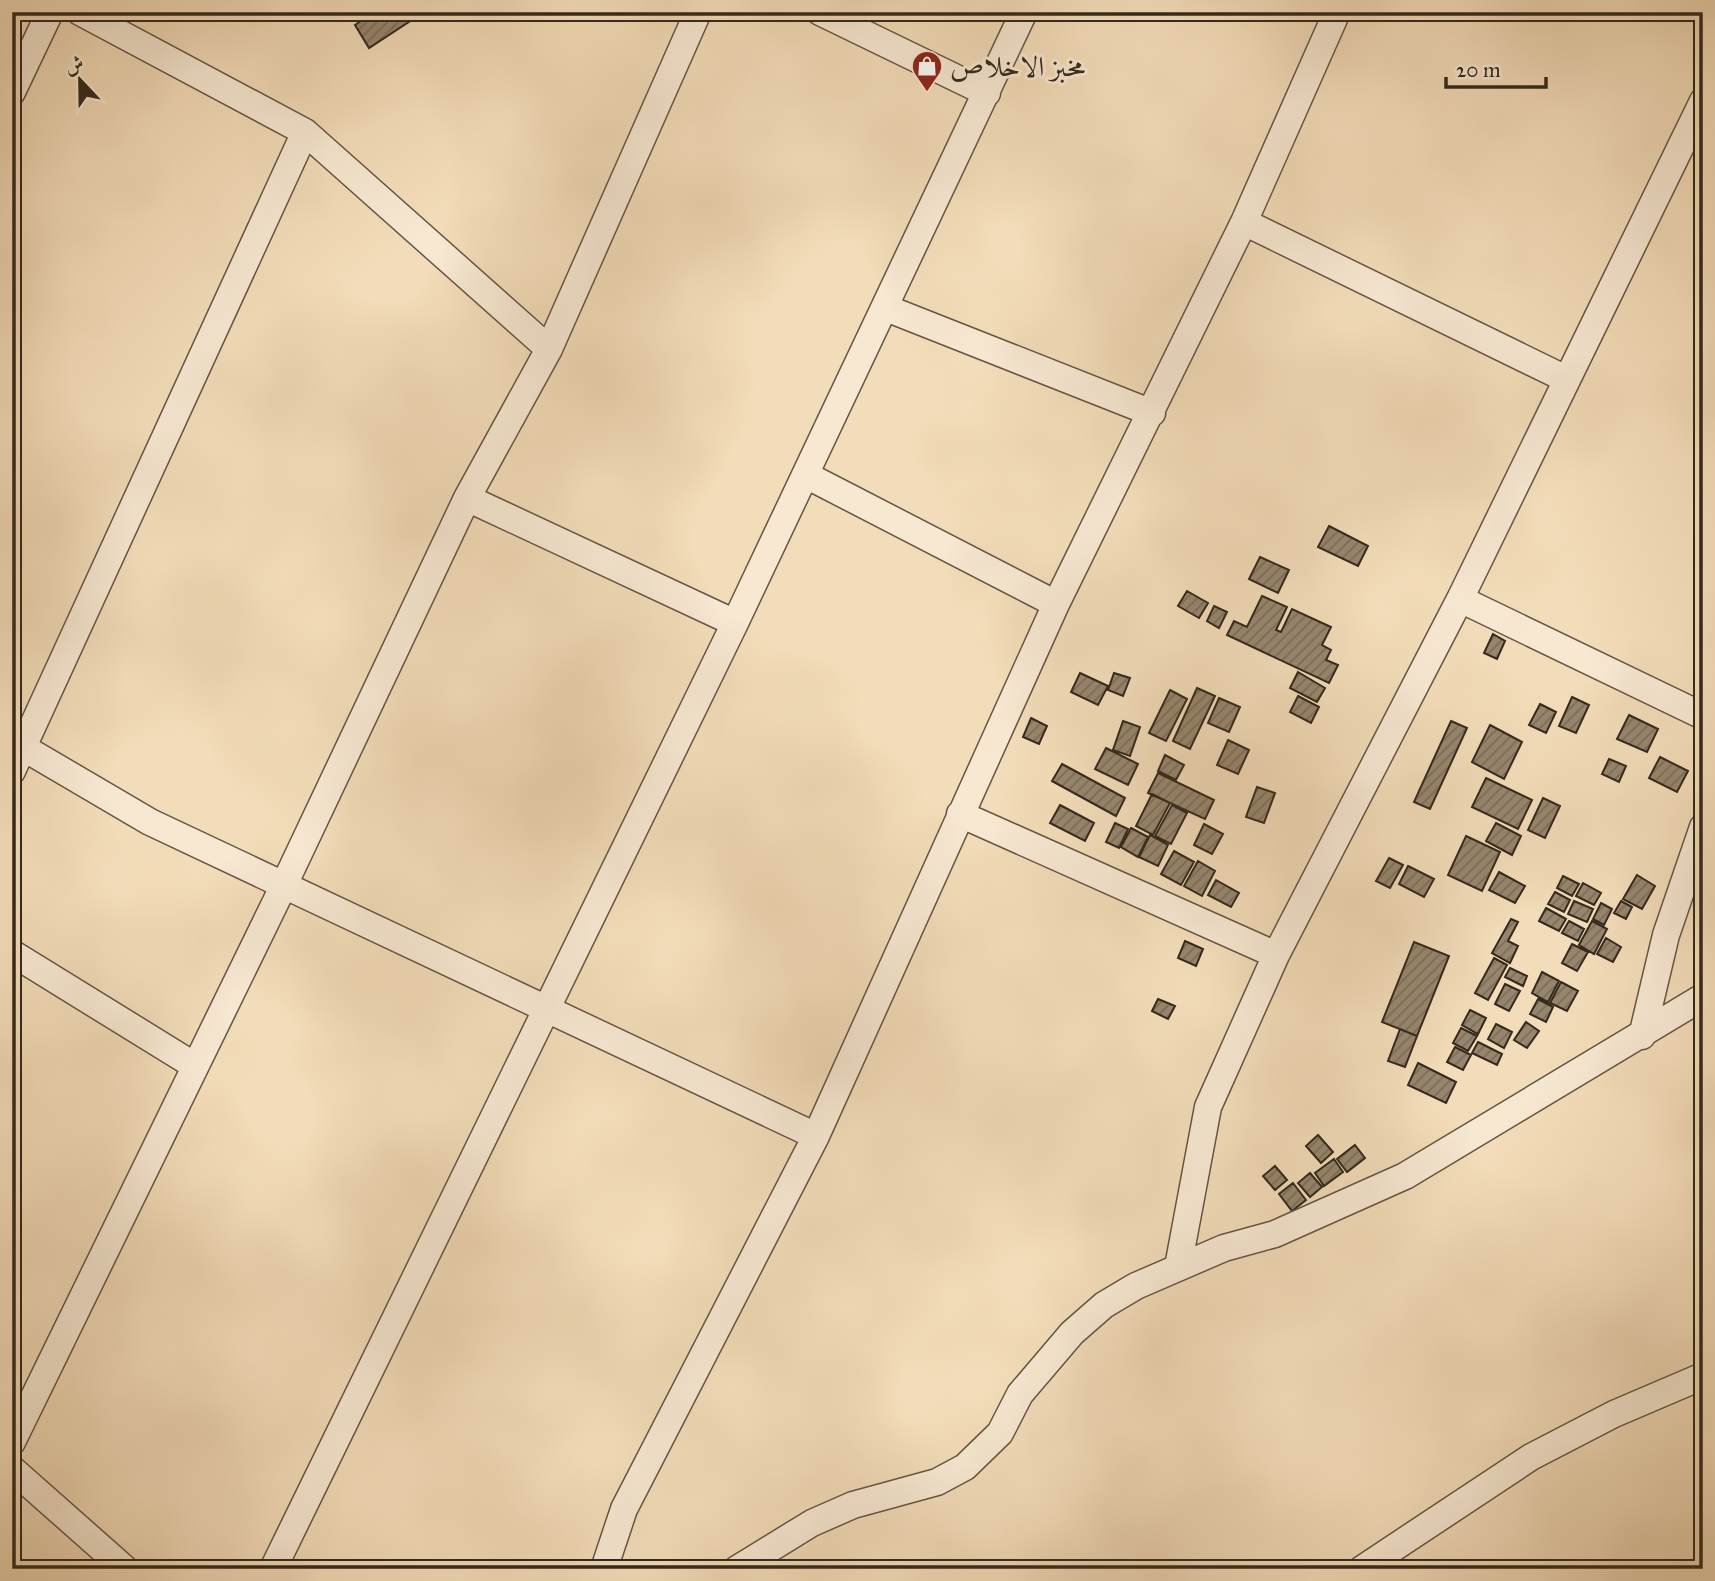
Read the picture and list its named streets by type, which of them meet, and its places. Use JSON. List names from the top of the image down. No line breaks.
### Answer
{"places":{"shop":["مخبز الاخلاص"]},"scale_bar":"20 m","north":"top"}
